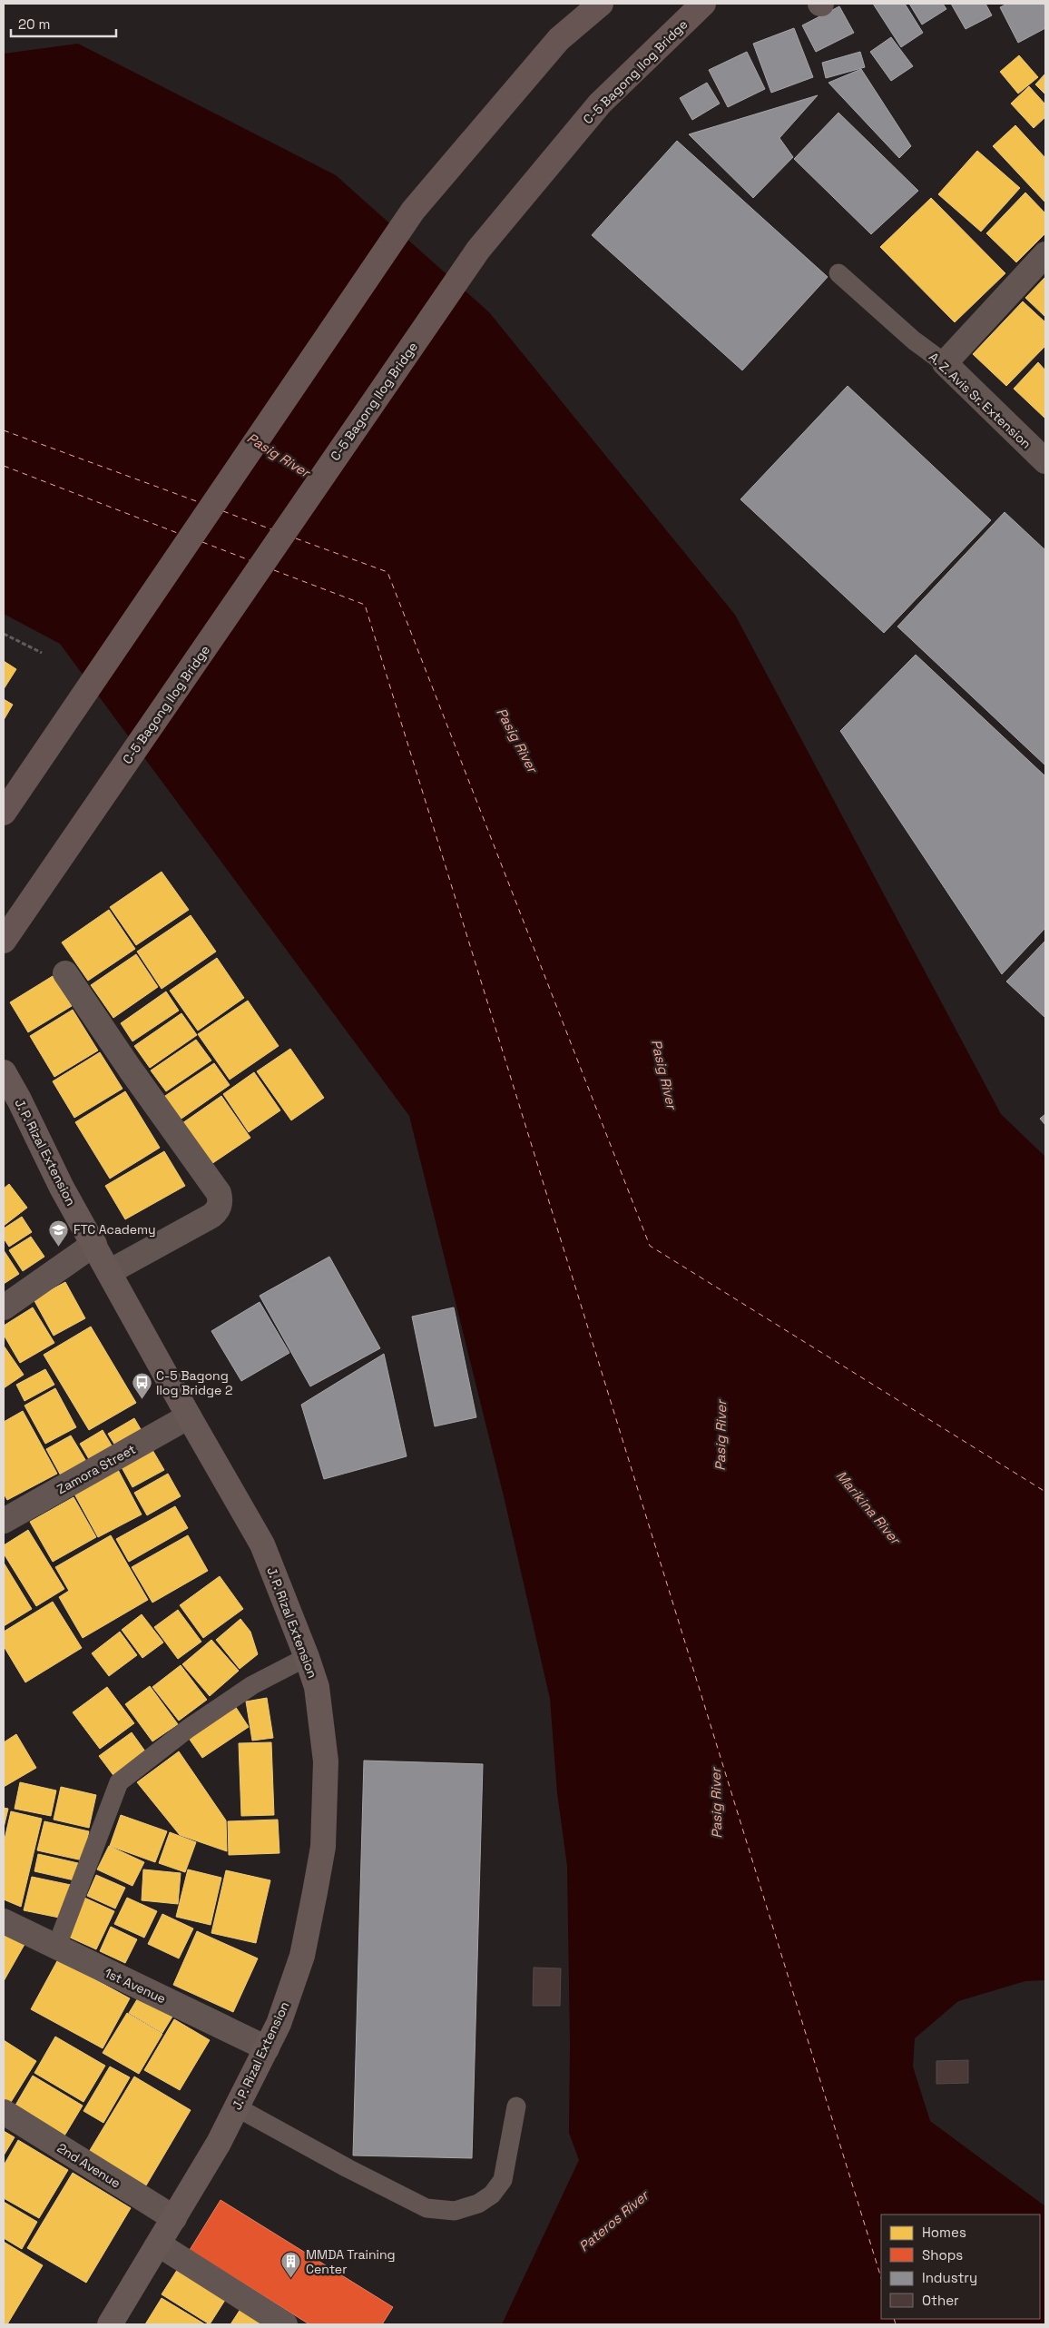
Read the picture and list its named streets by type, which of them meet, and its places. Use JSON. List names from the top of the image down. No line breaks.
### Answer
{"streets":{"main road":["C-5 Bagong Ilog Bridge","J. P. Rizal Extension"],"street":["A. Z. Avis Sr. Extension","Zamora Street","1st Avenue","2nd Avenue"]},"crossings":[["J. P. Rizal Extension","Zamora Street"],["J. P. Rizal Extension","1st Avenue"],["J. P. Rizal Extension","2nd Avenue"]],"water":["Pasig River","Marikina River","Pateros River"],"places":{"school or university":["FTC Academy"],"bus stop":["C-5 Bagong Ilog Bridge 2"],"building":["MMDA Training Center"]},"legend":["Homes","Shops","Industry","Other"],"scale_bar":"20 m"}
